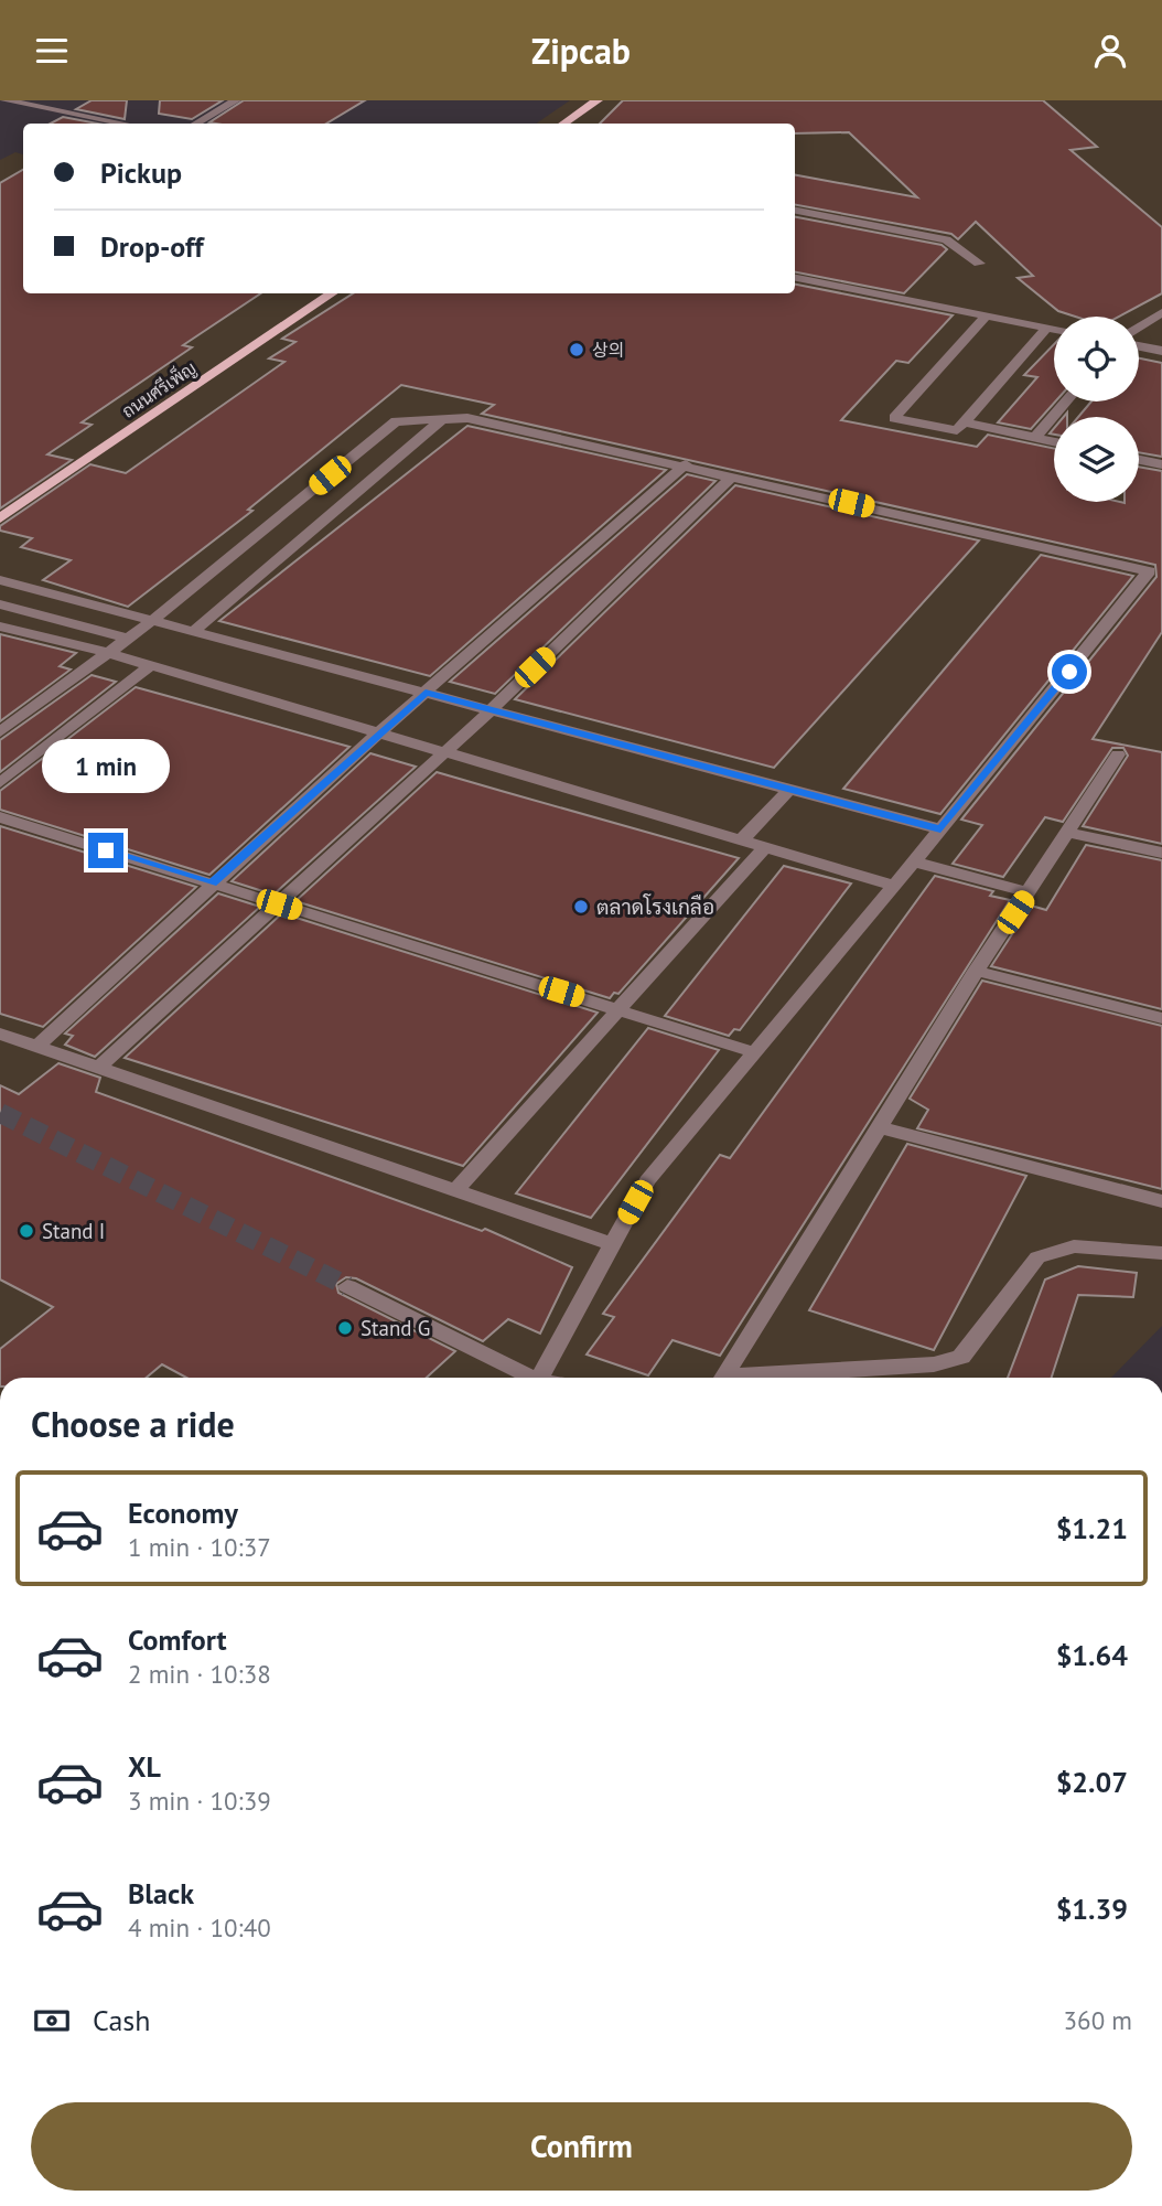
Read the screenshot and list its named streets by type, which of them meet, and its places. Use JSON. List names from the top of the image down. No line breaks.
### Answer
{"streets":{"main road":["ถนนศรีเพ็ญ"]},"places":["상의","ตลาดโรงเกลือ","Stand I","Stand G"],"page":{"header":"Zipcab","banner":["Pickup","Drop-off"],"bubble":"1 min","heading":"Choose a ride","list":[{"name":"Economy","note":"1 min · 10:37","value":"$1.21"},{"name":"Comfort","note":"2 min · 10:38","value":"$1.64"},{"name":"XL","note":"3 min · 10:39","value":"$2.07"},{"name":"Black","note":"4 min · 10:40","value":"$1.39"}],"pay":["Cash","360 m"],"buttons":"Confirm"}}
